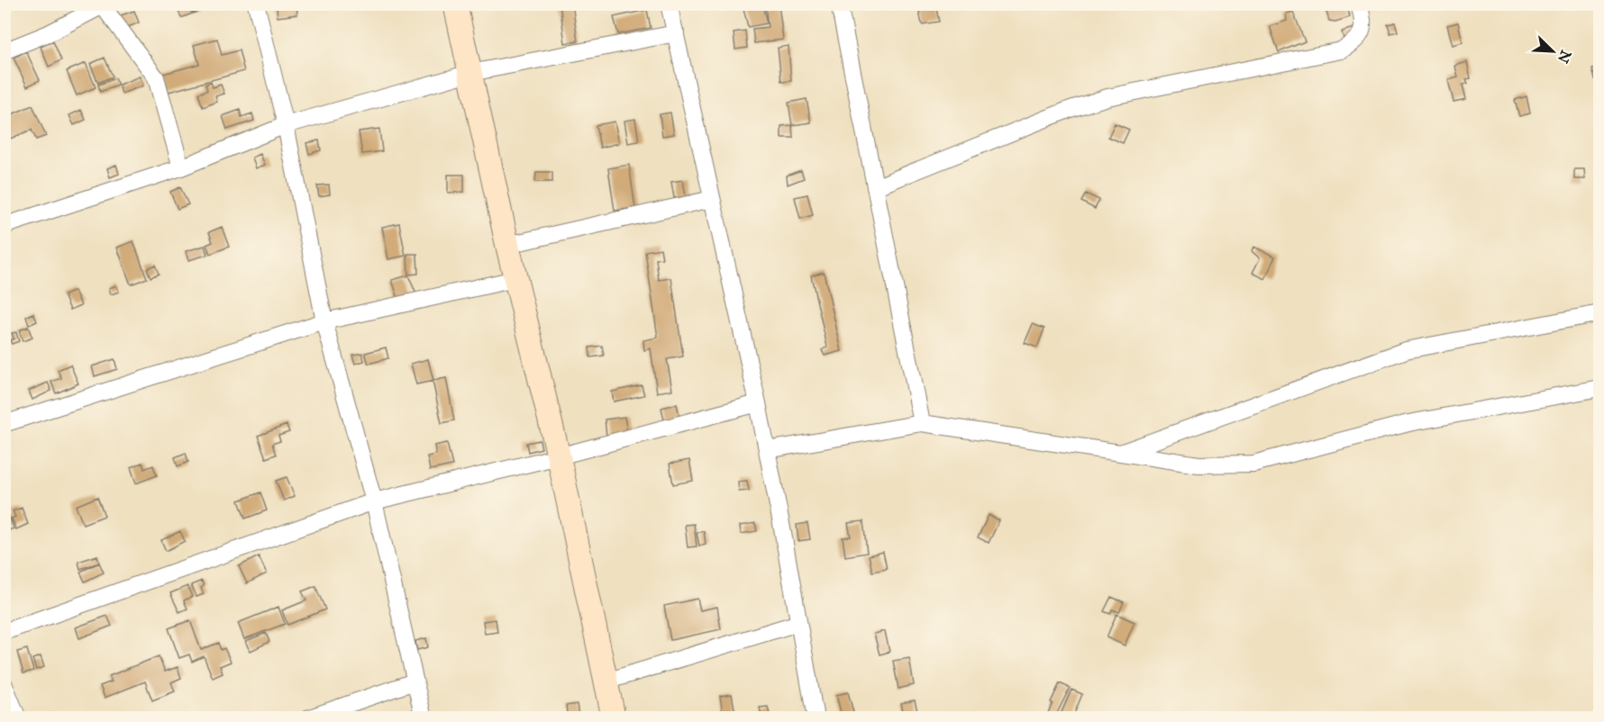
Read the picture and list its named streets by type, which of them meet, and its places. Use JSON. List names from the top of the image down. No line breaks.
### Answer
{"north":"bottom right"}
